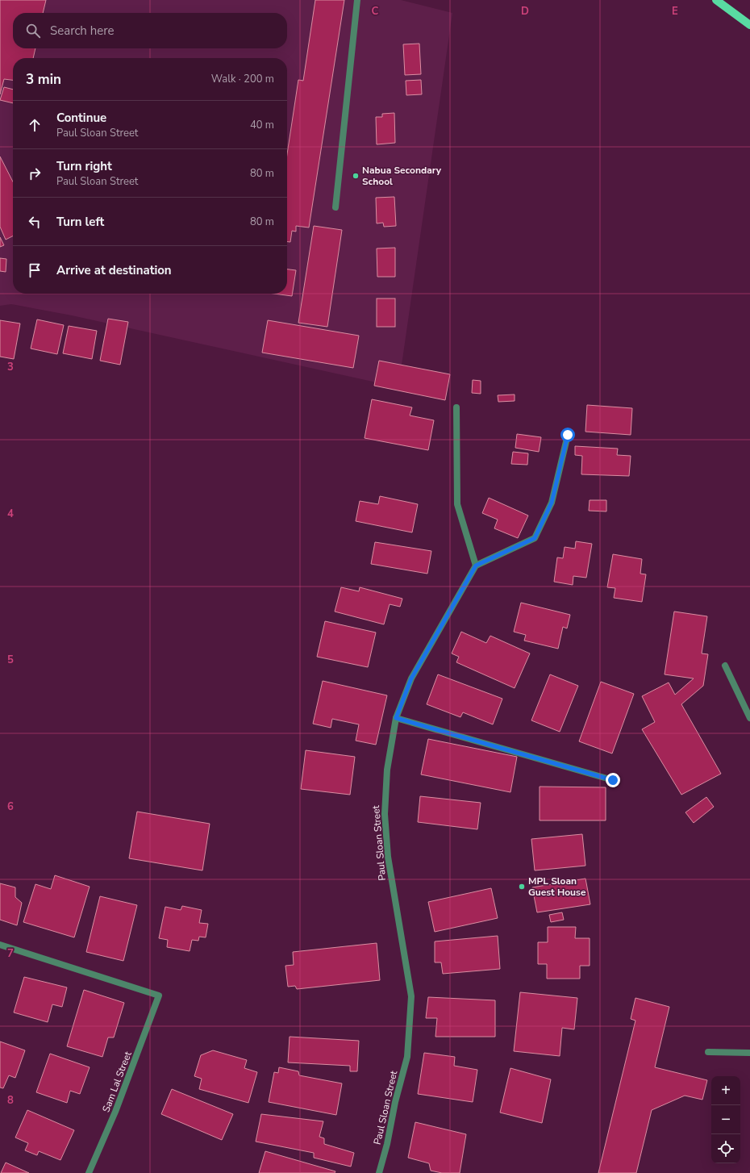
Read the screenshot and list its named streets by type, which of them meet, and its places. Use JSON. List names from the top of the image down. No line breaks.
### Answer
{"streets":{"street":["Paul Sloan Street","Sam Lal Street"]},"places":["Nabua Secondary School","MPL Sloan Guest House"],"page":{"search":"Search here","heading":["3 min","Walk · 200 m"],"list":[["Continue","Paul Sloan Street","40 m"],["Turn right","Paul Sloan Street","80 m"],["Turn left","80 m"],"Arrive at destination"],"map_buttons":["+","−"]},"grid":{"columns":["C","D","E"],"rows":["3","4","5","6","7","8"]}}
